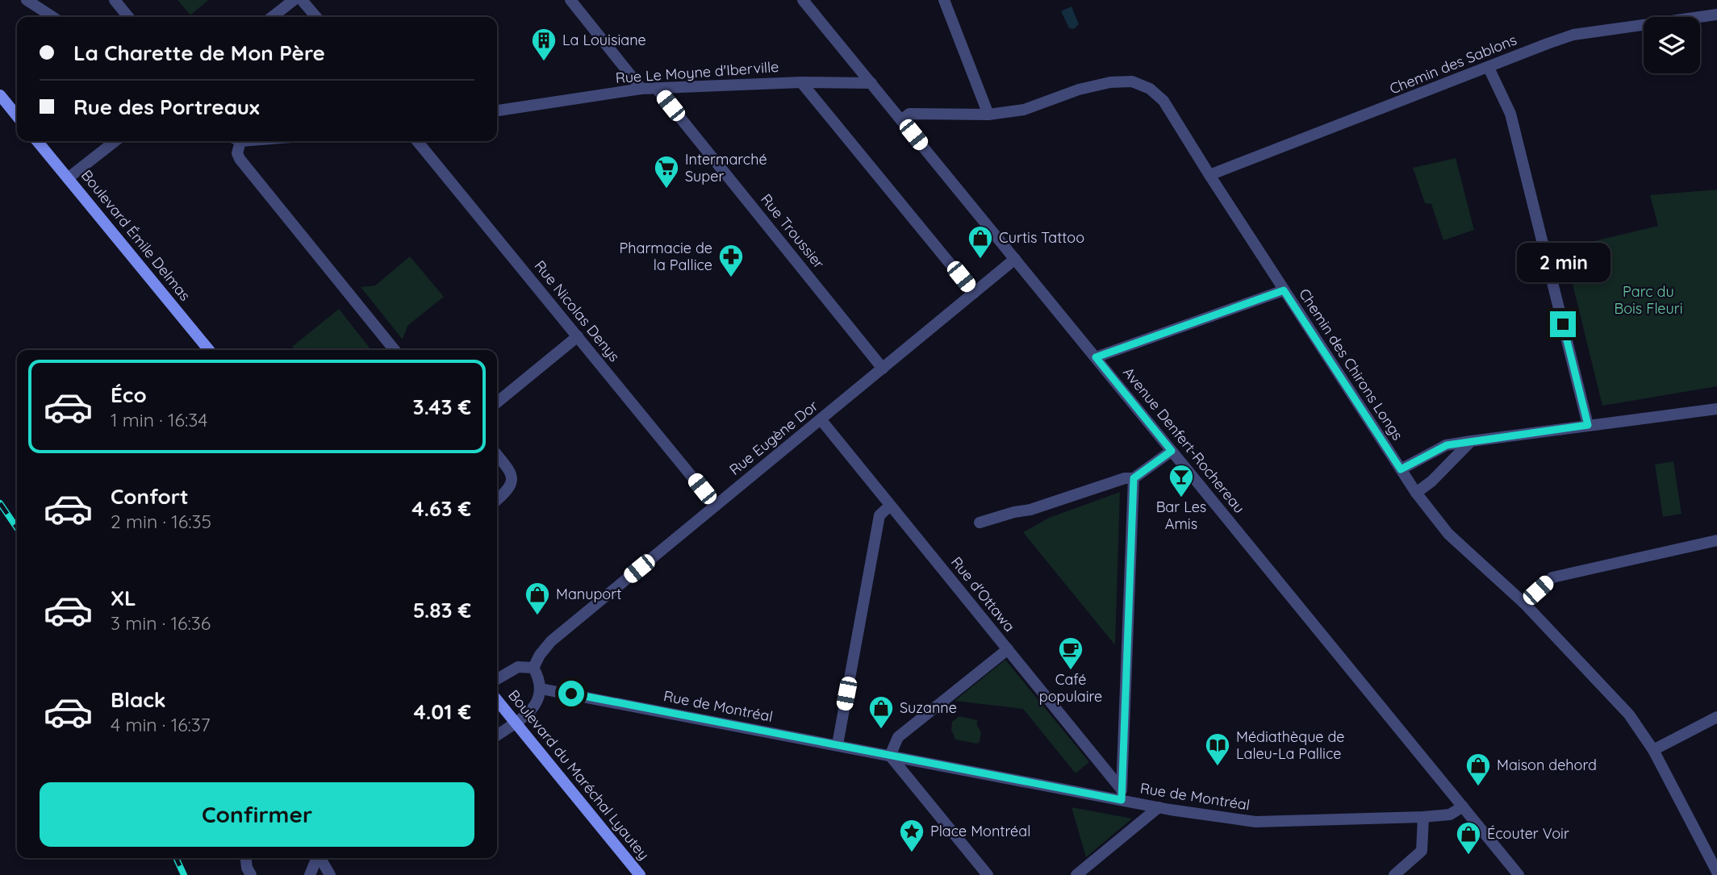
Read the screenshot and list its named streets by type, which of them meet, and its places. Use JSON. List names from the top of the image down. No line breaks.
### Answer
{"streets":{"main road":["Boulevard Émile Delmas","Boulevard du Maréchal Lyautey"],"street":["Chemin des Sablons","Rue Le Moyne d'Iberville","Rue Troussier","Rue Nicolas Denys","Chemin des Chirons Longs","Rue Eugène Dor","Avenue Denfert-Rochereau","Rue d'Ottawa","Rue de Montréal"]},"crossings":[["Chemin des Sablons","Chemin des Chirons Longs"],["Rue Le Moyne d'Iberville","Rue Troussier"],["Rue Le Moyne d'Iberville","Avenue Denfert-Rochereau"],["Rue Troussier","Rue Eugène Dor"],["Rue Nicolas Denys","Rue Eugène Dor"],["Chemin des Chirons Longs","Avenue Denfert-Rochereau"],["Rue Eugène Dor","Avenue Denfert-Rochereau"],["Rue Eugène Dor","Rue d'Ottawa"],["Avenue Denfert-Rochereau","Rue de Montréal"],["Rue d'Ottawa","Rue de Montréal"]],"parks":["Parc du Bois Fleuri"],"places":{"building":["La Louisiane"],"supermarket":["Intermarché Super"],"shop":["Curtis Tattoo","Manuport","Suzanne","Maison dehord","Écouter Voir"],"pharmacy":["Pharmacie de la Pallice"],"bar":["Bar Les Amis"],"cafe":["Café populaire"],"library":["Médiathèque de Laleu-La Pallice"],"place":["Place Montréal"]},"page":{"banner":["La Charette de Mon Père","Rue des Portreaux"],"bubble":"2 min","list":[{"name":"Éco","note":"1 min · 16:34","value":"3.43 €"},{"name":"Confort","note":"2 min · 16:35","value":"4.63 €"},{"name":"XL","note":"3 min · 16:36","value":"5.83 €"},{"name":"Black","note":"4 min · 16:37","value":"4.01 €"}],"buttons":"Confirmer"}}
